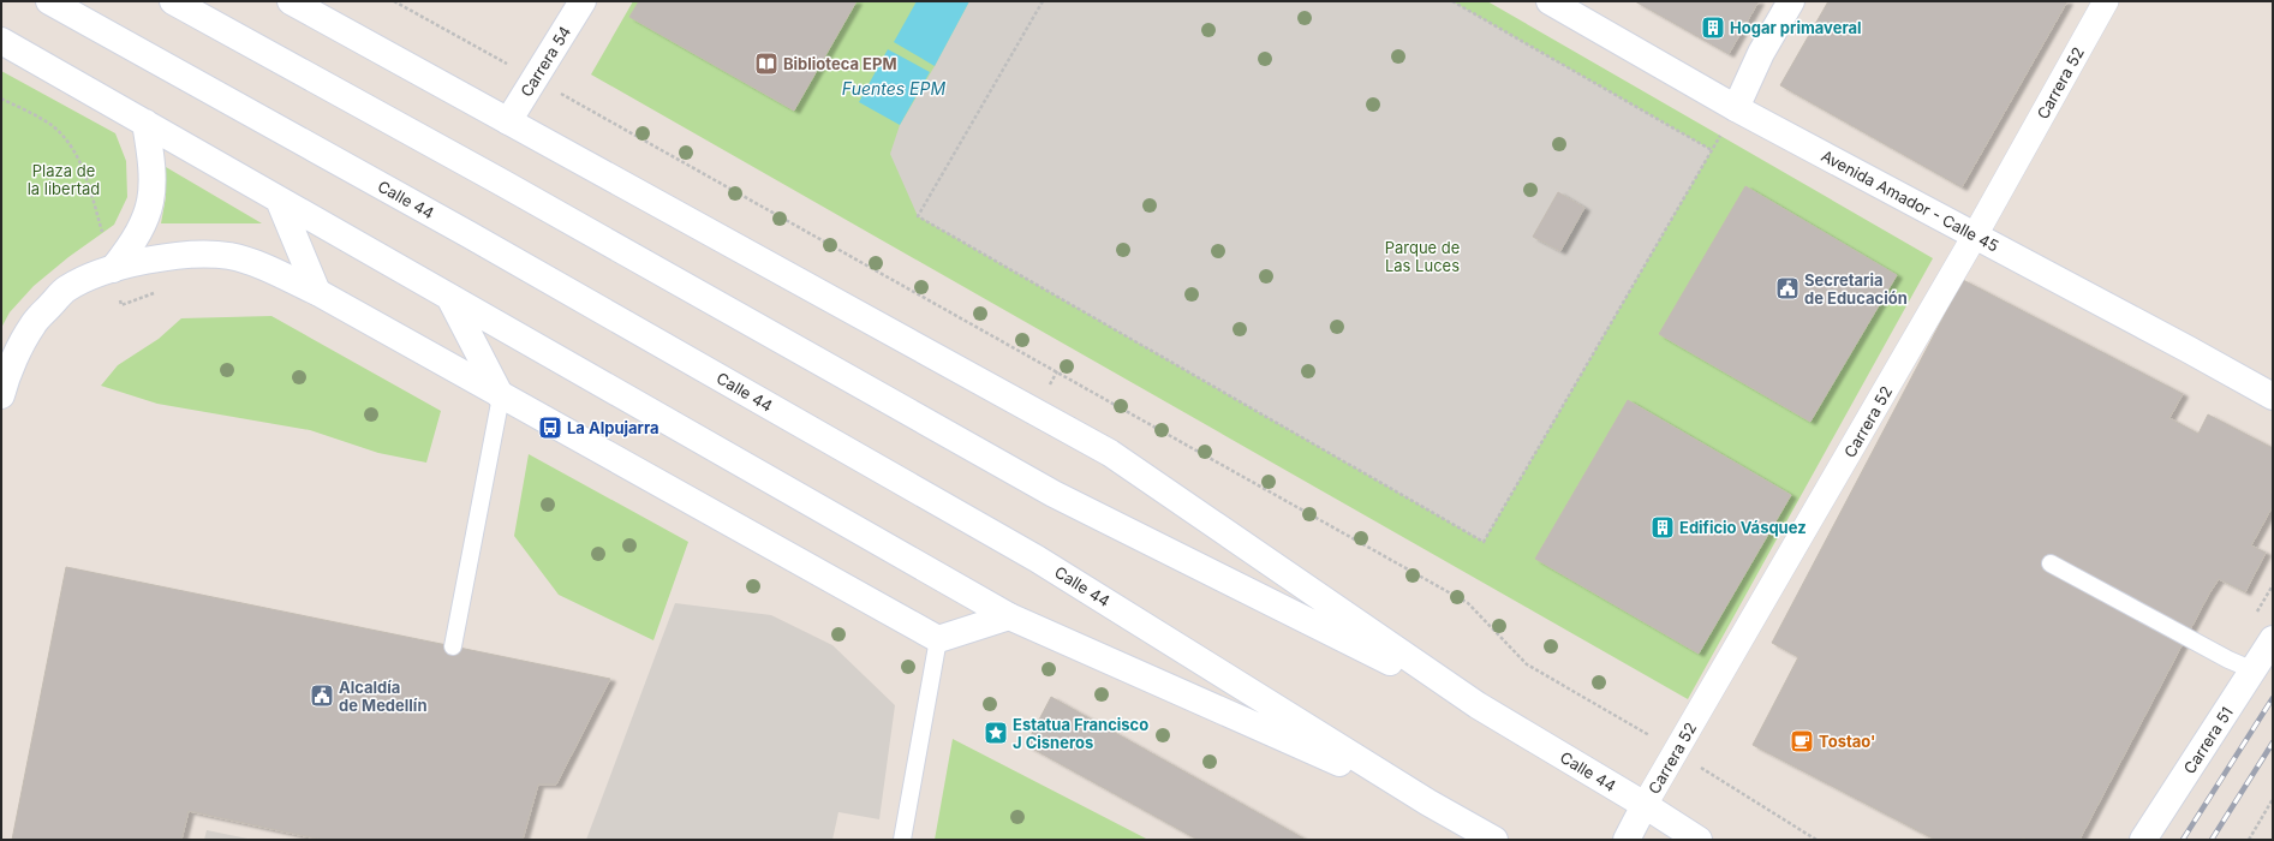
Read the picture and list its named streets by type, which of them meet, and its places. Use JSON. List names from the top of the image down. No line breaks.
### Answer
{"streets":{"main road":["Carrera 54","Carrera 52","Calle 44","Avenida Amador - Calle 45","Carrera 51"]},"crossings":[["Carrera 54","Calle 44"],["Carrera 52","Calle 44"],["Carrera 52","Avenida Amador - Calle 45"]],"water":["Fuentes EPM"],"parks":["Plaza de la libertad","Parque de Las Luces"],"places":{"building":["Hogar primaveral","Edificio Vásquez"],"library":["Biblioteca EPM"],"public building":["Secretaria de Educación","Alcaldía de Medellín"],"bus stop":["La Alpujarra"],"place":["Estatua Francisco J Cisneros"],"cafe":["Tostao'"]}}
